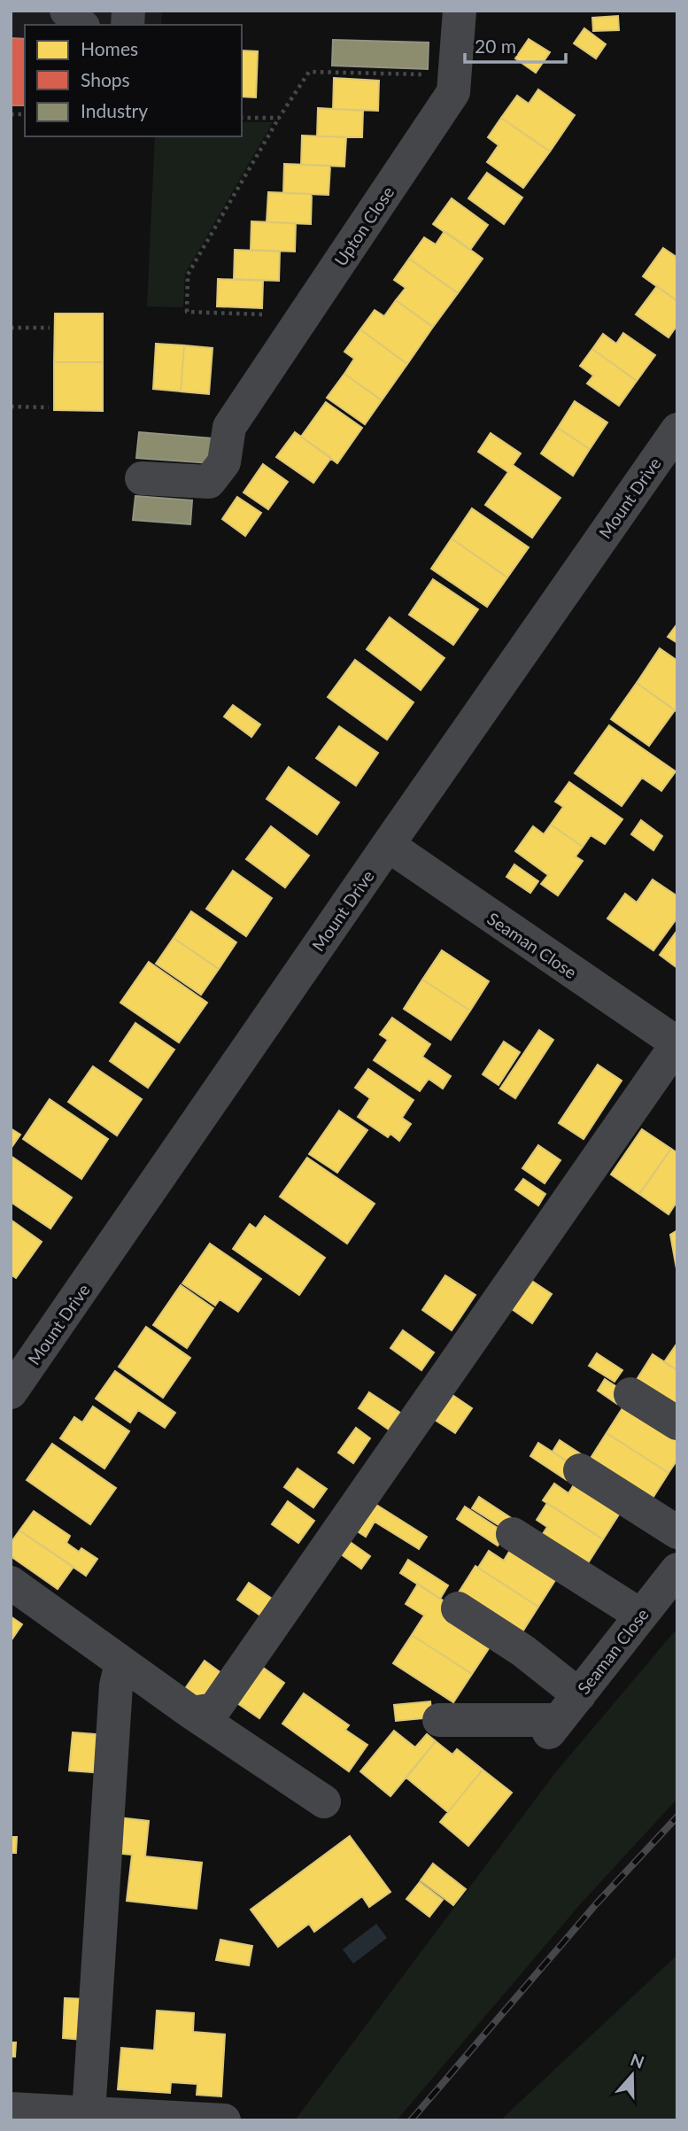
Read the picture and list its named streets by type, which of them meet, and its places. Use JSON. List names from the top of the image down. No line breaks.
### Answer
{"streets":{"street":["Upton Close","Mount Drive","Seaman Close"]},"crossings":[["Mount Drive","Seaman Close"]],"legend":["Homes","Shops","Industry"],"scale_bar":"20 m","north":"top"}
